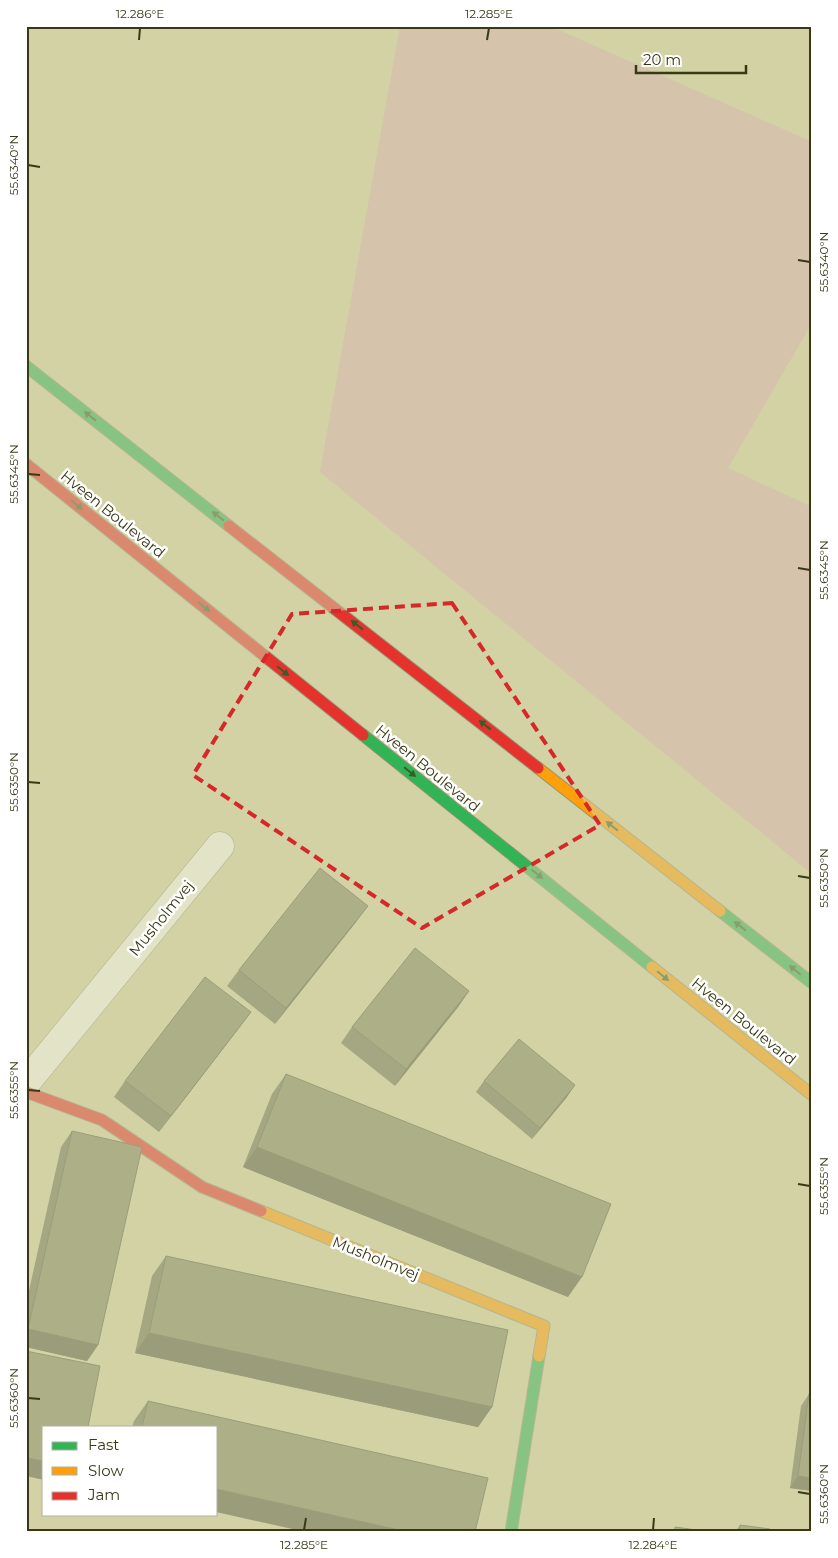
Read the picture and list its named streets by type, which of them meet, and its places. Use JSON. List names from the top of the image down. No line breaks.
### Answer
{"streets":{"main road":["Hveen Boulevard","Musholmvej"]},"legend":["Fast","Slow","Jam"],"scale_bar":"20 m","coordinates":["12.286°E","12.285°E","55.6340°N","55.6345°N","55.6350°N","55.6355°N","55.6360°N","12.284°E"]}
